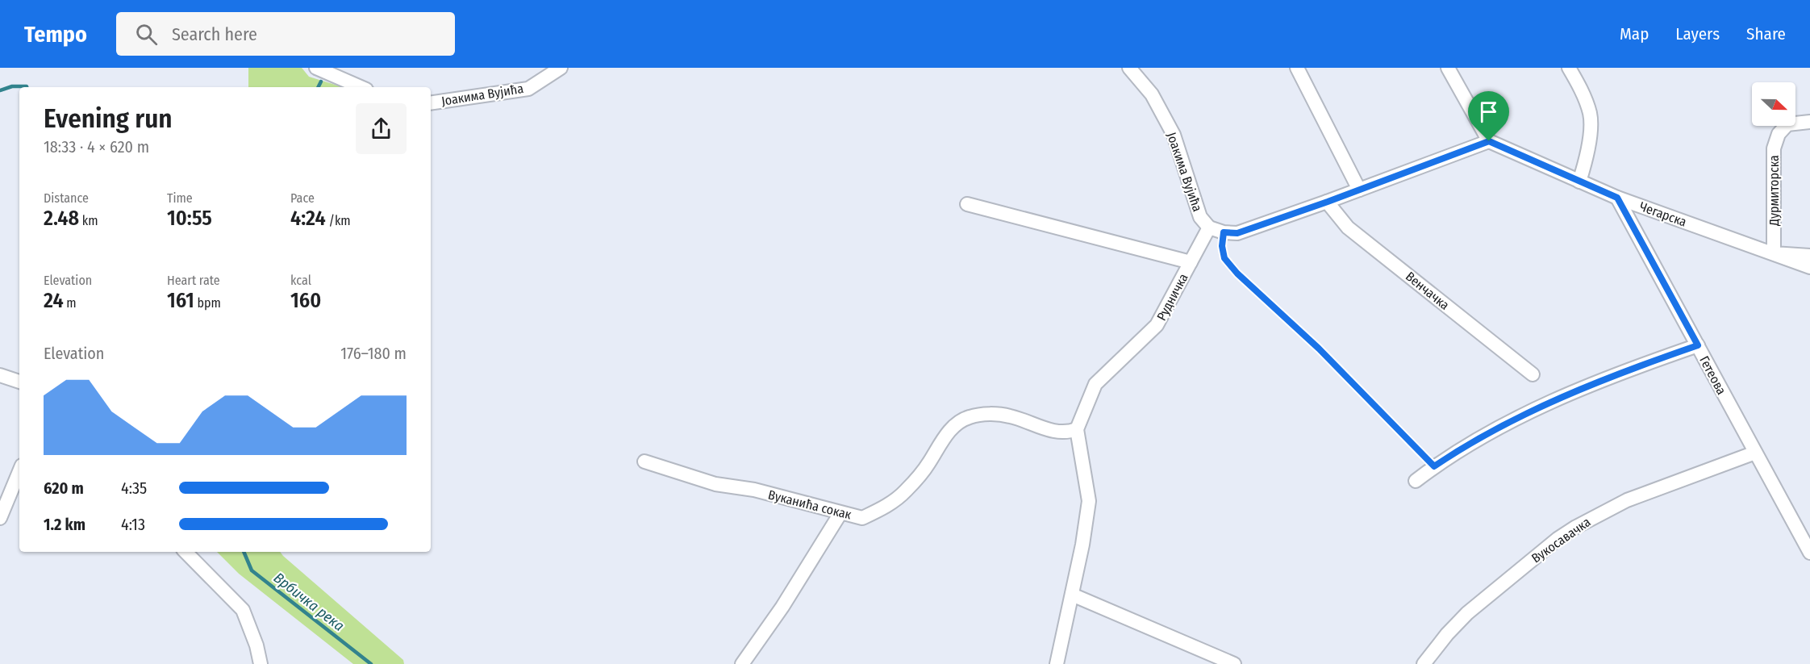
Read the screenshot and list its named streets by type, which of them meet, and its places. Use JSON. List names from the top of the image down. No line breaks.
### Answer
{"streets":{"street":["Јоакима Вујића","Дурмиторска","Чегарска","Венчачка","Рудничка","Гетеова","Вуканића сокак","Вукосавачка"]},"crossings":[["Јоакима Вујића","Рудничка"],["Дурмиторска","Чегарска"],["Чегарска","Гетеова"],["Рудничка","Вуканића сокак"],["Гетеова","Вукосавачка"]],"water":["Врбичка река"],"north":"right","page":{"header":"Tempo","search":"Search here","nav":["Map","Layers","Share"],"heading":["Evening run","18:33 · 4 × 620 m"],"stats":[["Distance","2.48 km"],["Time","10:55"],["Pace","4:24 /km"],["Elevation","24 m"],["Heart rate","161 bpm"],["kcal","160"]],"chart":["Elevation","176–180 m"],"list":[{"name":"620 m","note":"4:35"},{"name":"1.2 km","note":"4:13"}]}}
